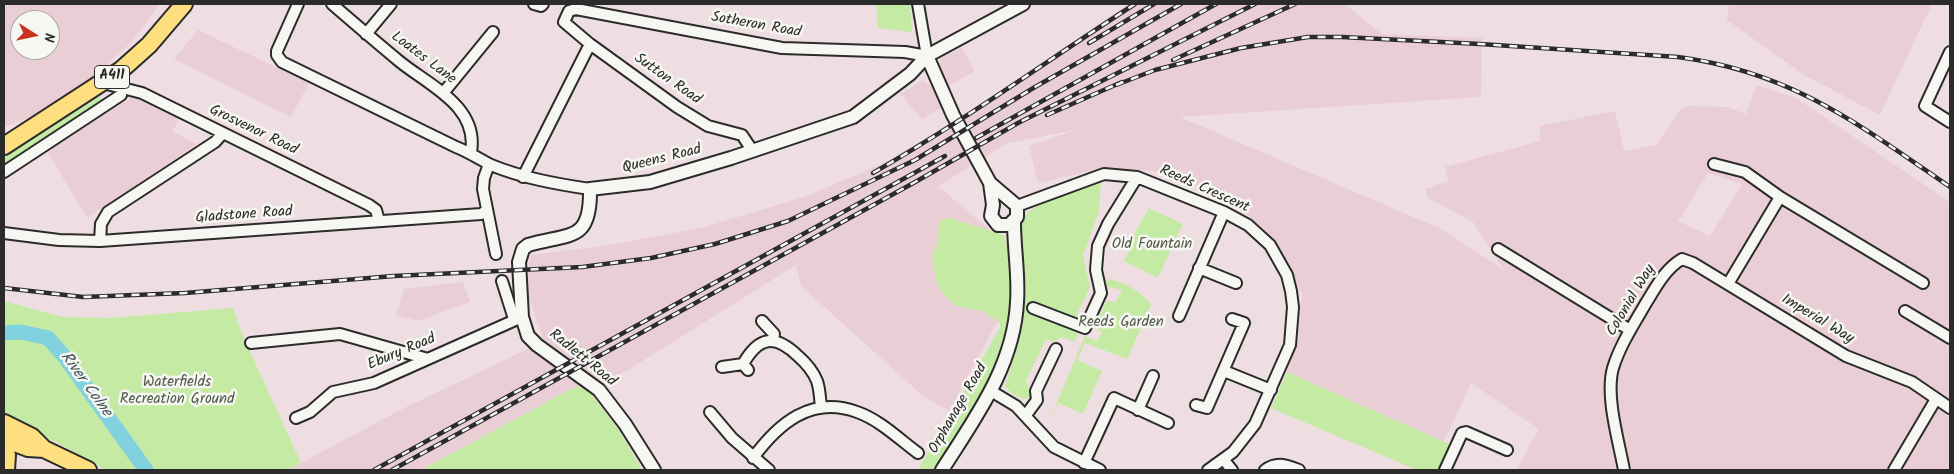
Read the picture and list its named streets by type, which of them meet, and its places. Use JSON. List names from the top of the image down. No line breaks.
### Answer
{"streets":{"main road":["A411"],"street":["Sotheron Road","Loates Lane","Sutton Road","Grosvenor Road","Queens Road","Reeds Crescent","Gladstone Road","Colonial Way","Imperial Way","Ebury Road","Radlett Road","Orphanage Road"]},"crossings":[["Sotheron Road","Sutton Road"],["Sotheron Road","Queens Road"],["Sotheron Road","Orphanage Road"],["Loates Lane","Queens Road"],["A411","Grosvenor Road"],["Sutton Road","Queens Road"],["Grosvenor Road","Gladstone Road"],["Queens Road","Radlett Road"],["Queens Road","Orphanage Road"],["Reeds Crescent","Orphanage Road"],["Colonial Way","Imperial Way"],["Ebury Road","Radlett Road"]],"water":["River Colne"],"parks":["Old Fountain","Reeds Garden","Waterfields Recreation Ground"],"north":"right"}
